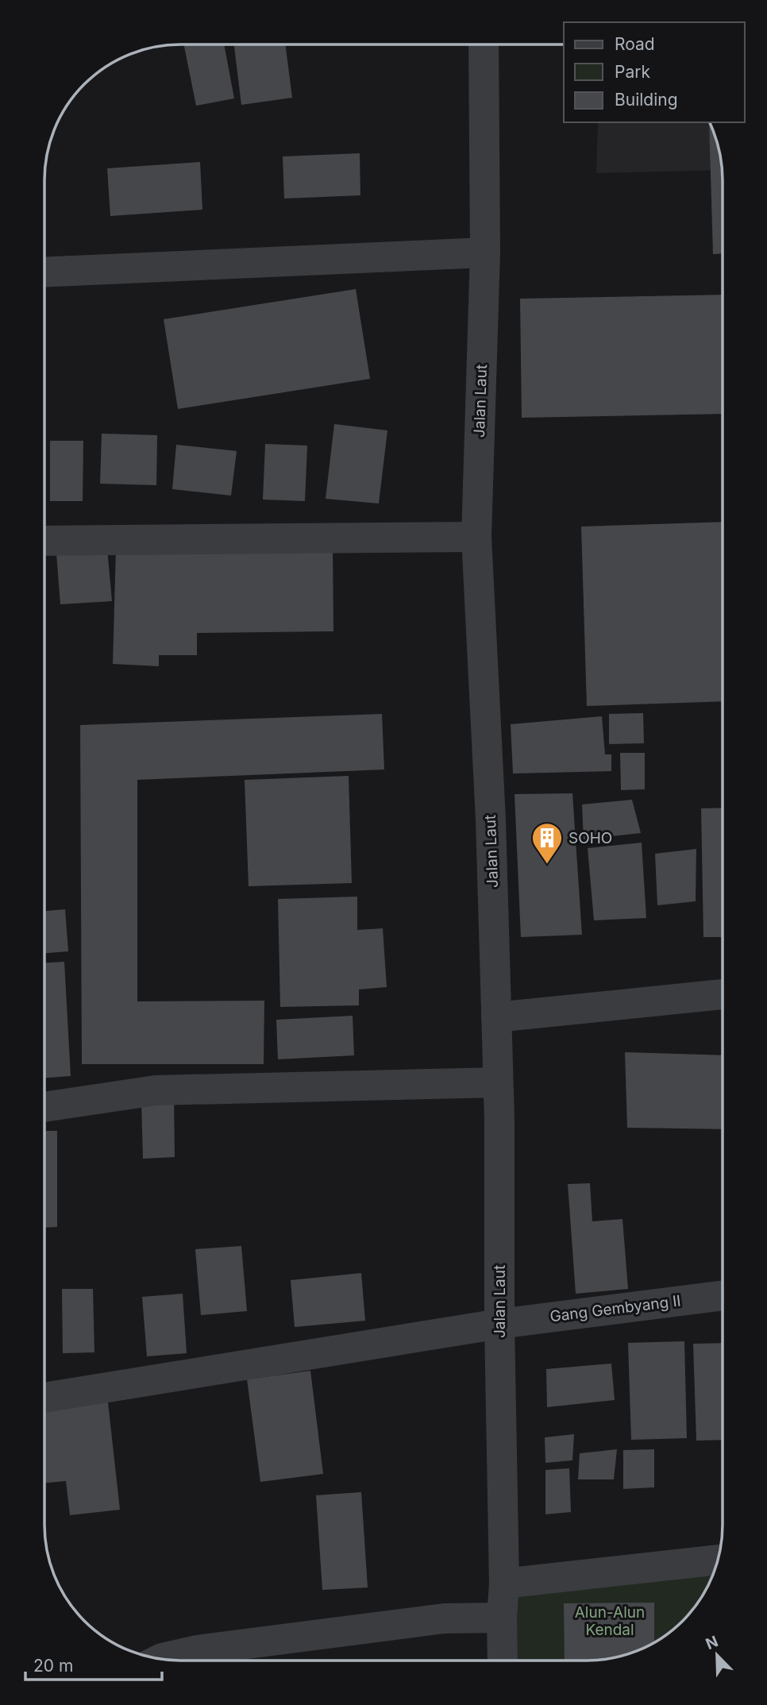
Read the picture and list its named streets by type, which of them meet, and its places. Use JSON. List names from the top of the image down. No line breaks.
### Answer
{"streets":{"street":["Jalan Laut","Gang Gembyang II"]},"crossings":[["Jalan Laut","Gang Gembyang II"]],"parks":["Alun-Alun Kendal"],"places":{"building":["SOHO"]},"legend":["Road","Park","Building"],"scale_bar":"20 m","north":"top left"}
